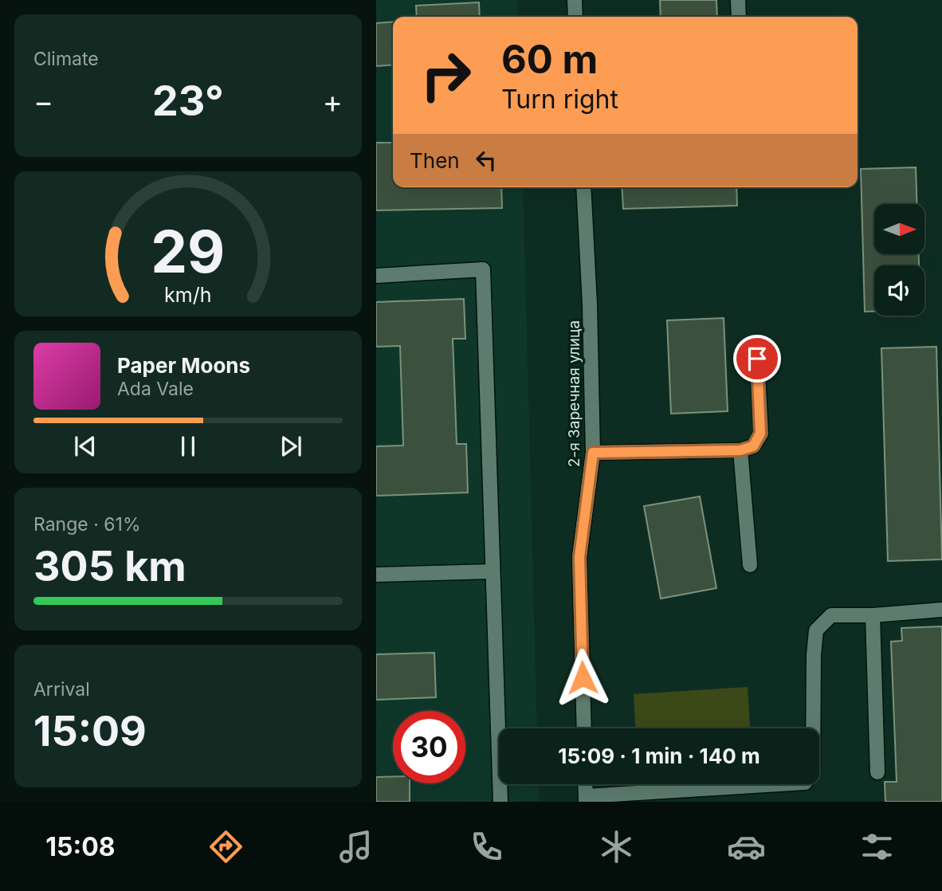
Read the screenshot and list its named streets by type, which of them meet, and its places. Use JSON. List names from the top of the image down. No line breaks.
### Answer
{"streets":{"street":["2-я Заречная улица"]},"north":"right","page":{"tile":["Climate",["Range · 61%","305 km"],["Arrival","15:09"]],"turn":["60 m","Turn right"],"heat":["−","23°","+"],"then":"Then","song":["Paper Moons","Ada Vale"],"limit":"30","trip":"15:09 · 1 min · 140 m","tabs":"15:08","gauge":["29","km/h"]}}
